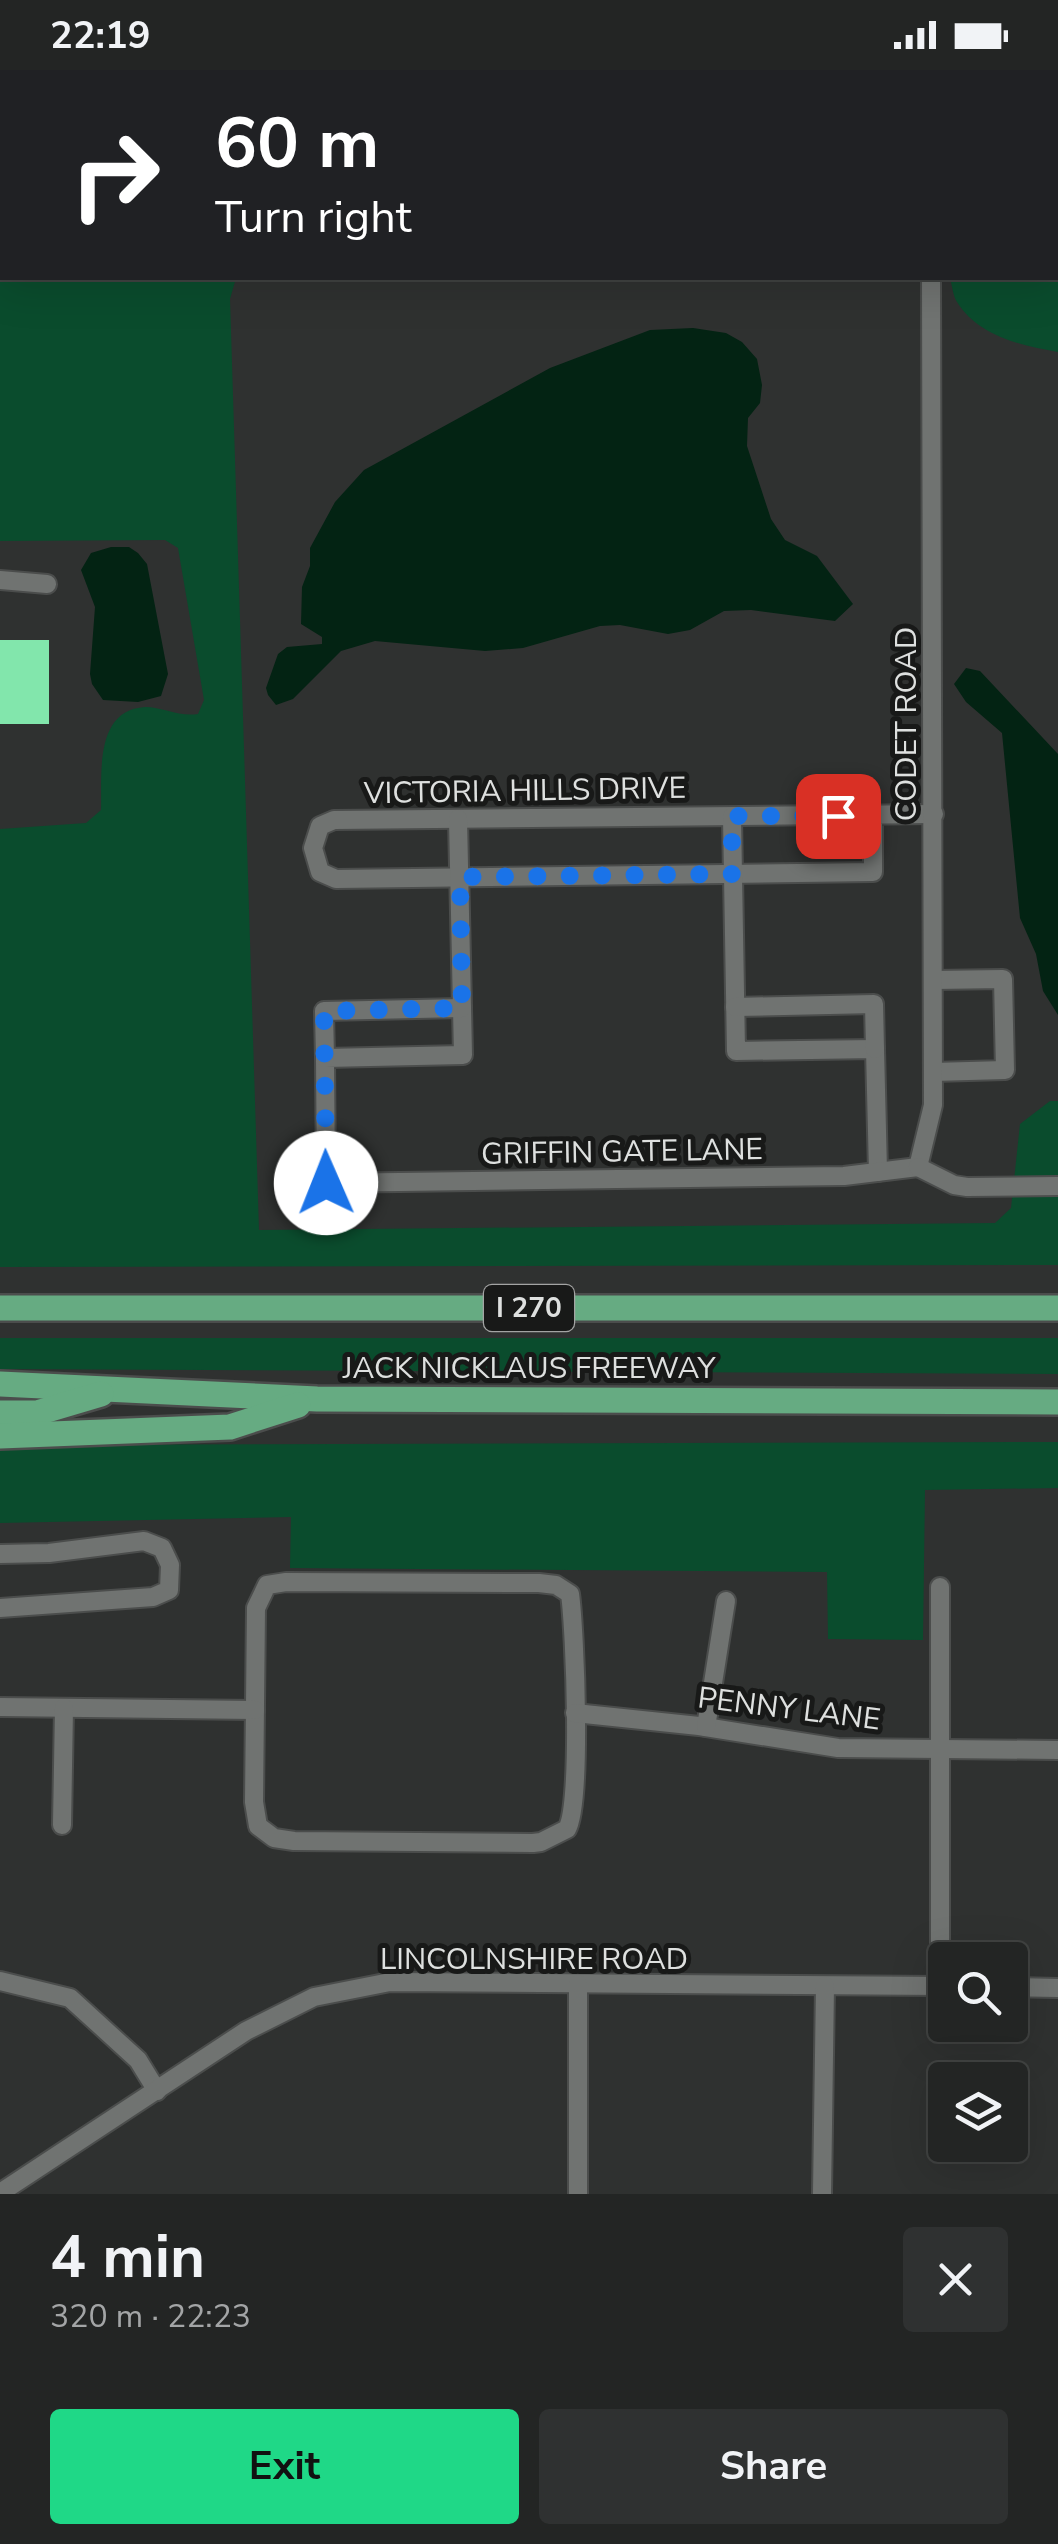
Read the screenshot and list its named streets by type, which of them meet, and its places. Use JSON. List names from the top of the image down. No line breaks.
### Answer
{"streets":{"highway":["I 270","JACK NICKLAUS FREEWAY"],"street":["CODET ROAD","VICTORIA HILLS DRIVE","GRIFFIN GATE LANE","PENNY LANE","LINCOLNSHIRE ROAD"]},"crossings":[["CODET ROAD","VICTORIA HILLS DRIVE"],["CODET ROAD","GRIFFIN GATE LANE"]],"page":{"status":"22:19","turn":["60 m","Turn right"],"heading":["4 min","320 m · 22:23"],"buttons":["Exit","Share"]}}
